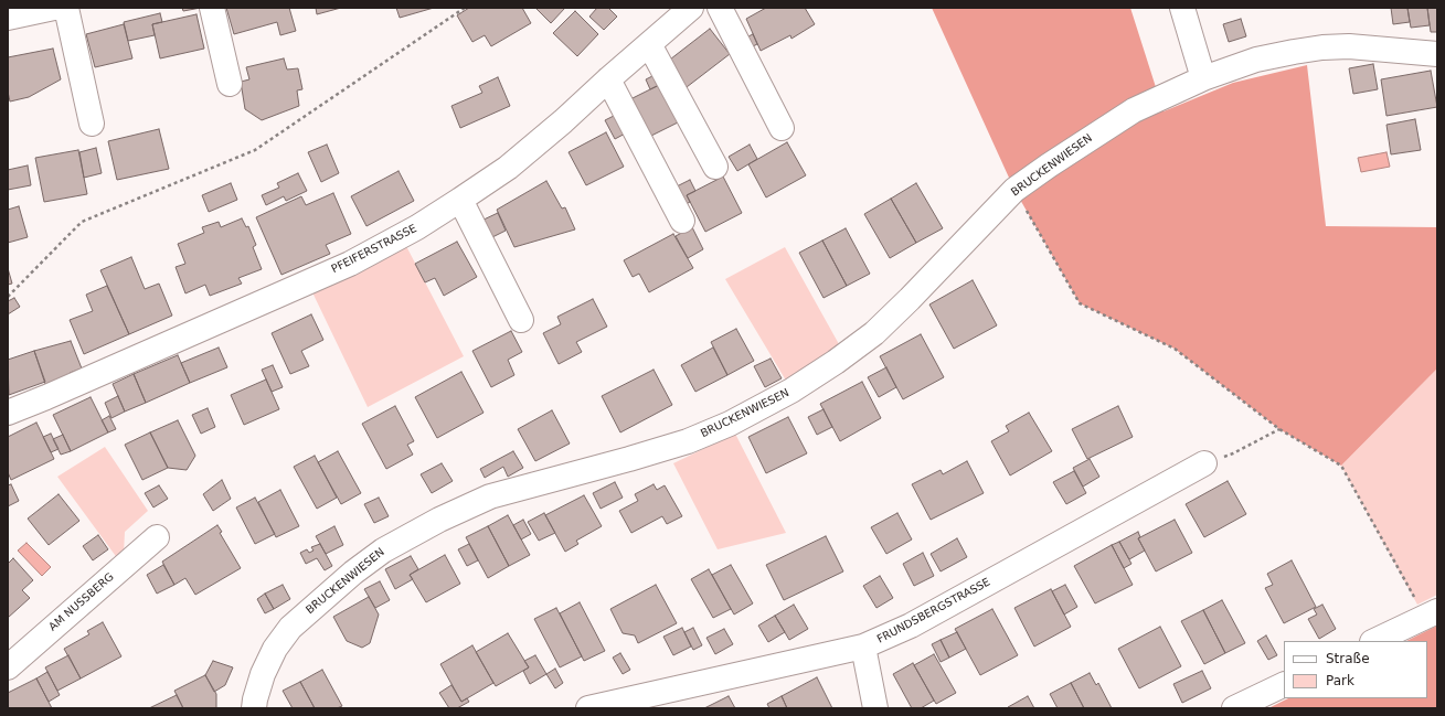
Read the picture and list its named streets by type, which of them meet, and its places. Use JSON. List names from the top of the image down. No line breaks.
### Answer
{"streets":{"street":["BRUCKENWIESEN","PFEIFERSTRASSE","AM NUSSBERG","FRUNDSBERGSTRASSE"]},"legend":["Straße","Park"]}
